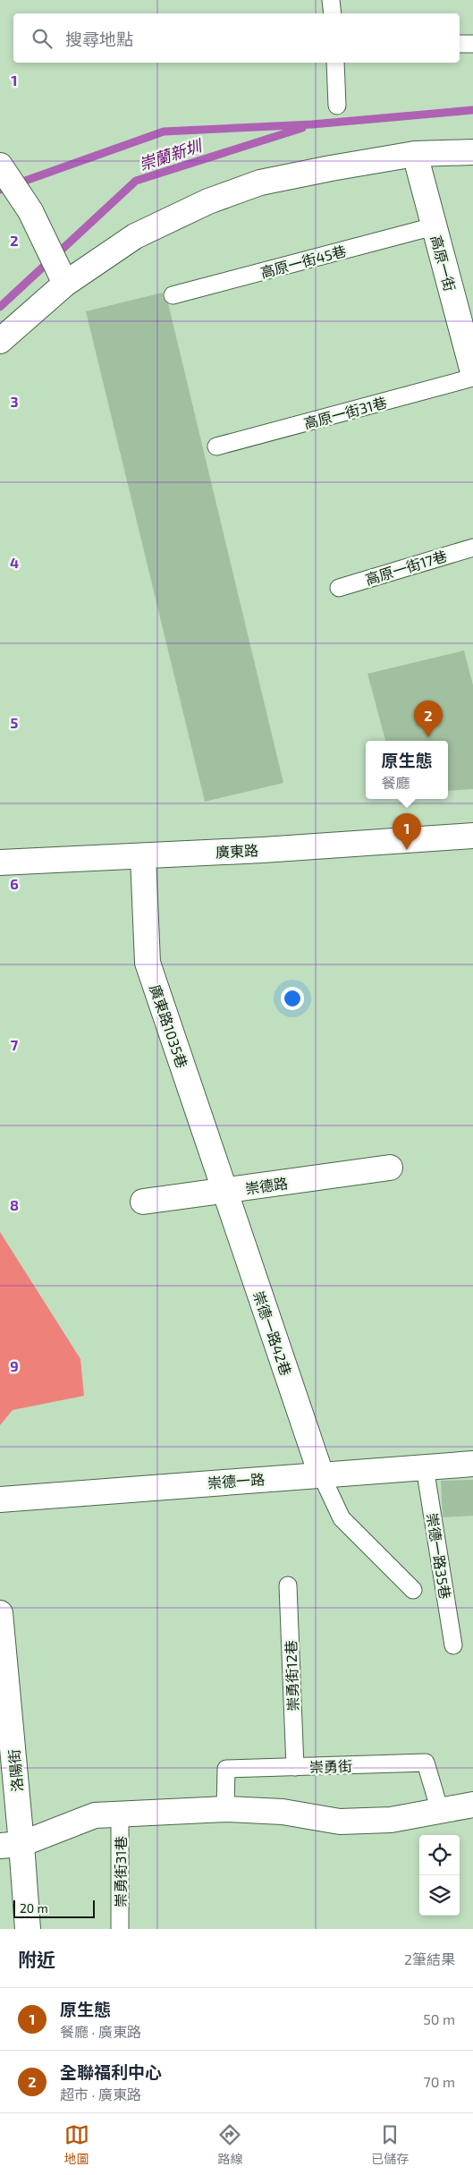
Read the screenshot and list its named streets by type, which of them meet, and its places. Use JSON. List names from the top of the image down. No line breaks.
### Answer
{"streets":{"street":["高原一街","廣東路","廣東路1035巷","崇德路","崇德一路42巷","崇德一路","洛陽街"],"lane":["高原一街45巷","高原一街31巷","高原一街17巷","崇德一路35巷","崇勇街12巷","崇勇街","崇勇街31巷"]},"crossings":[["高原一街45巷","高原一街"],["廣東路","廣東路1035巷"],["廣東路1035巷","崇德路"],["廣東路1035巷","崇德一路42巷"],["崇德路","崇德一路42巷"],["崇德一路42巷","崇德一路"],["崇德一路","崇德一路35巷"],["崇勇街12巷","崇勇街"]],"water":["崇蘭新圳"],"scale_bar":"20 m","page":{"search":"搜尋地點","pins":["2","1"],"popup":["原生態","餐廳"],"scale":"20 m","heading":["附近","2筆結果"],"list":[{"mark":"1","name":"原生態","note":"餐廳 · 廣東路","value":"50 m"},{"mark":"2","name":"全聯福利中心","note":"超市 · 廣東路","value":"70 m"}],"nav":["地圖","路線","已儲存"]},"grid":{"rows":["1","2","3","4","5","6","7","8","9"]}}
